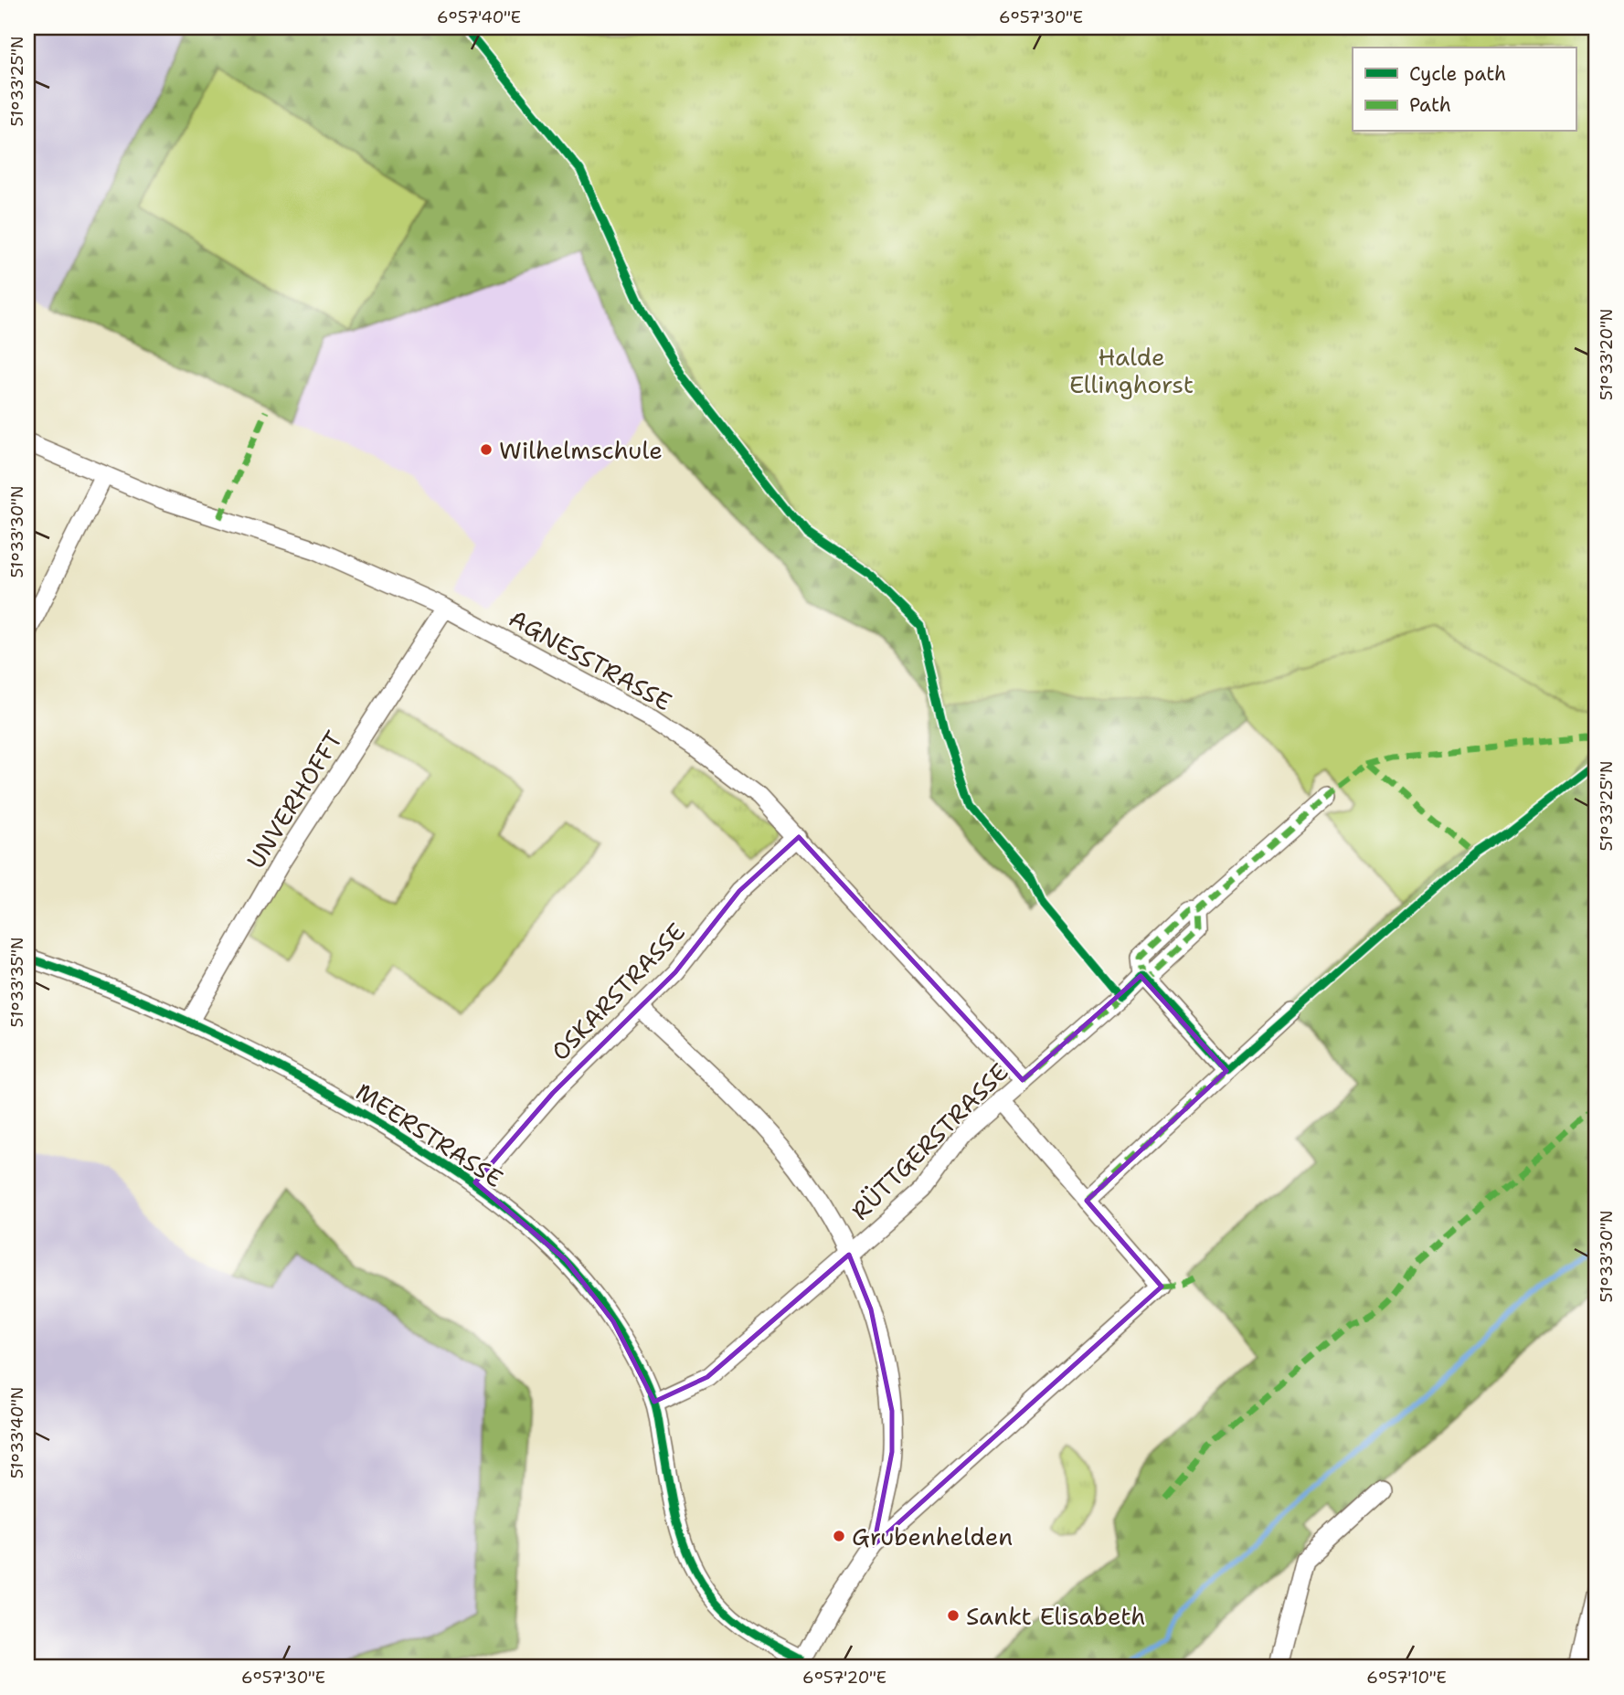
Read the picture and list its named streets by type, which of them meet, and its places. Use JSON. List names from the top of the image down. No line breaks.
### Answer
{"streets":{"street":["AGNESSTRASSE","UNVERHOFFT","OSKARSTRASSE","MEERSTRASSE","RÜTTGERSTRASSE"]},"crossings":[["AGNESSTRASSE","UNVERHOFFT"],["AGNESSTRASSE","OSKARSTRASSE"],["AGNESSTRASSE","RÜTTGERSTRASSE"],["UNVERHOFFT","MEERSTRASSE"],["OSKARSTRASSE","MEERSTRASSE"],["MEERSTRASSE","RÜTTGERSTRASSE"]],"parks":["Halde Ellinghorst"],"places":["Wilhelmschule","Grubenhelden","Sankt Elisabeth"],"legend":["Cycle path","Path"],"coordinates":["6°57'40\"E","6°57'30\"E","51°33'25\"N","51°33'20\"N","51°33'30\"N","51°33'35\"N","51°33'40\"N","6°57'20\"E","6°57'10\"E"]}
